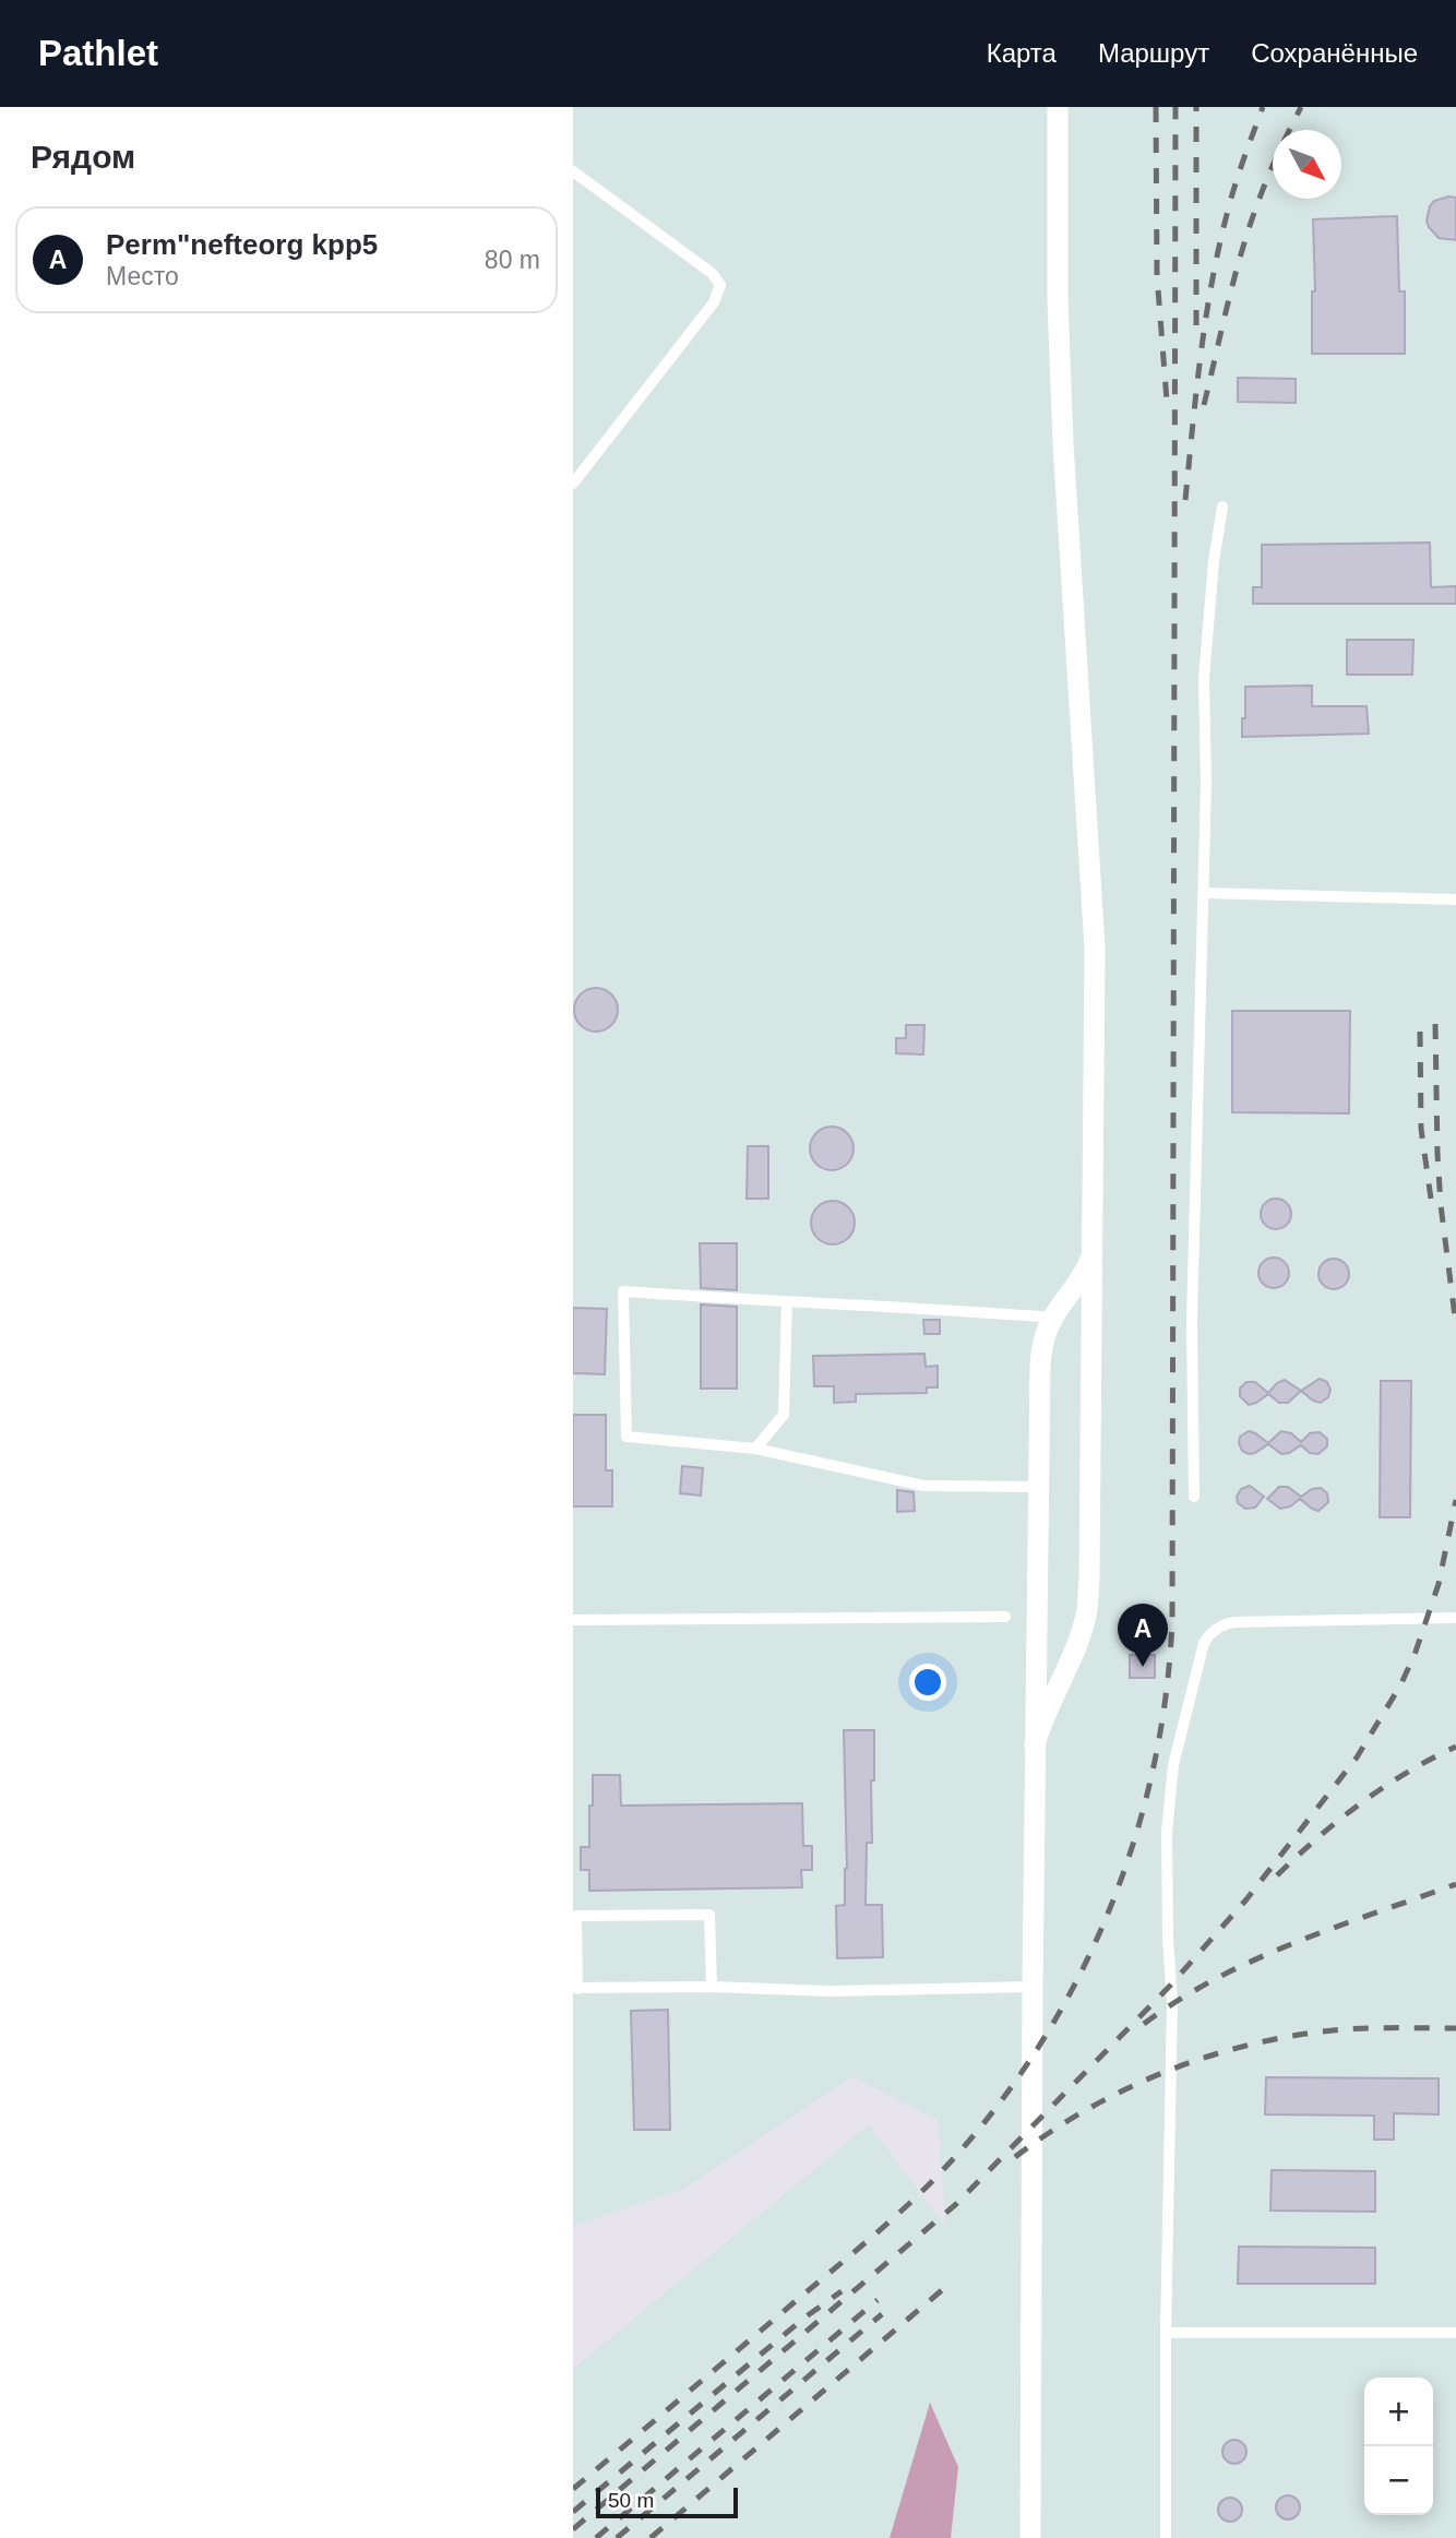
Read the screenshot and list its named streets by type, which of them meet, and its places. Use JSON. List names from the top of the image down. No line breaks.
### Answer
{"scale_bar":"50 m","north":"bottom right","page":{"header":"Pathlet","nav":["Карта","Маршрут","Сохранённые"],"heading":"Рядом","list":[{"mark":"A","name":"Perm\"nefteorg kpp5","note":"Место","value":"80 m"}],"pins":"A","map_buttons":["+","−"],"scale":"50 m"}}
